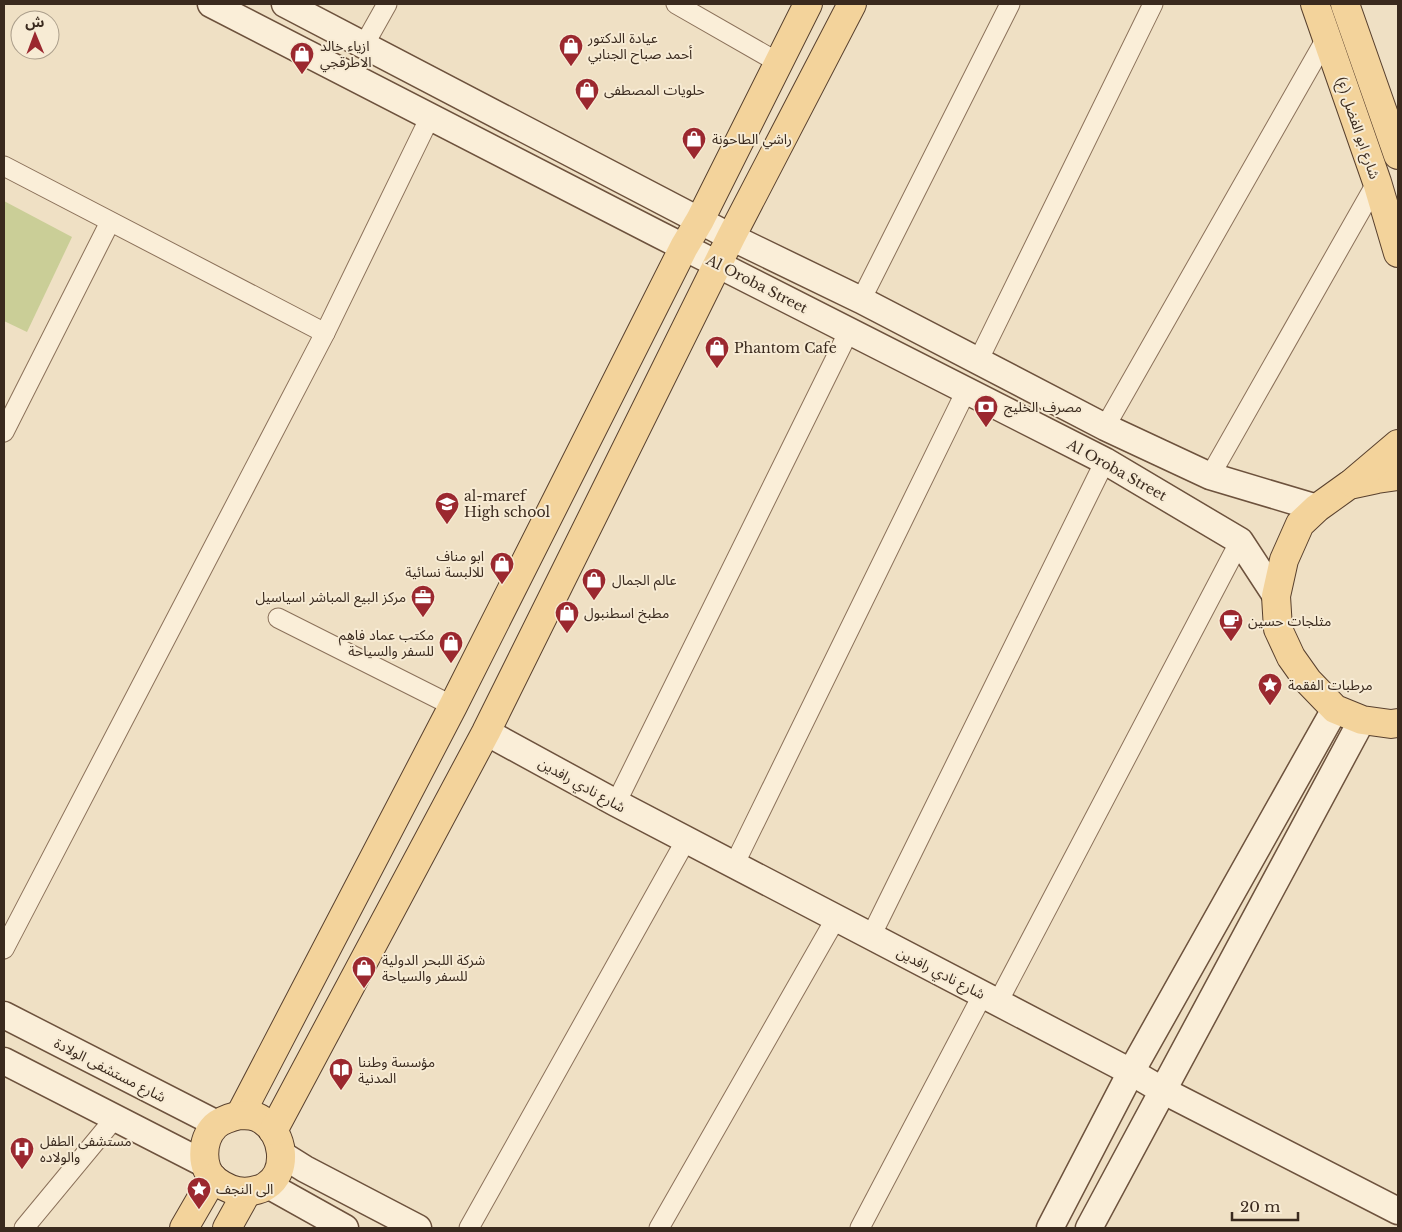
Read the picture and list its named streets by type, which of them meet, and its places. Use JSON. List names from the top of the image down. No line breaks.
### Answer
{"streets":{"main road":["شارع ابو الفضل (ع)","Al Oroba Street","شارع نادي رافدين","شارع مستشفى الولادة"]},"places":{"shop":["عيادة الدكتور أحمد صباح الجنابي","ازياء خالد الاطرقجي","حلويات المصطفى","راشي الطاحونة","Phantom Cafe","ابو مناف للالبسة نسائية","عالم الجمال","مطبخ اسطنبول","مكتب عماد فاهم للسفر والسياحة","شركة اللبحر الدولية للسفر والسياحة"],"bank":["مصرف الخليج"],"school or university":["al-maref High school"],"office":["مركز البيع المباشر اسياسيل"],"cafe":["مثلجات حسين"],"place":["مرطبات الفقمة","الى النجف"],"library":["مؤسسة وطننا المدنية"],"hospital":["مستشفى الطفل والولاده"]},"scale_bar":"20 m","north":"top"}
